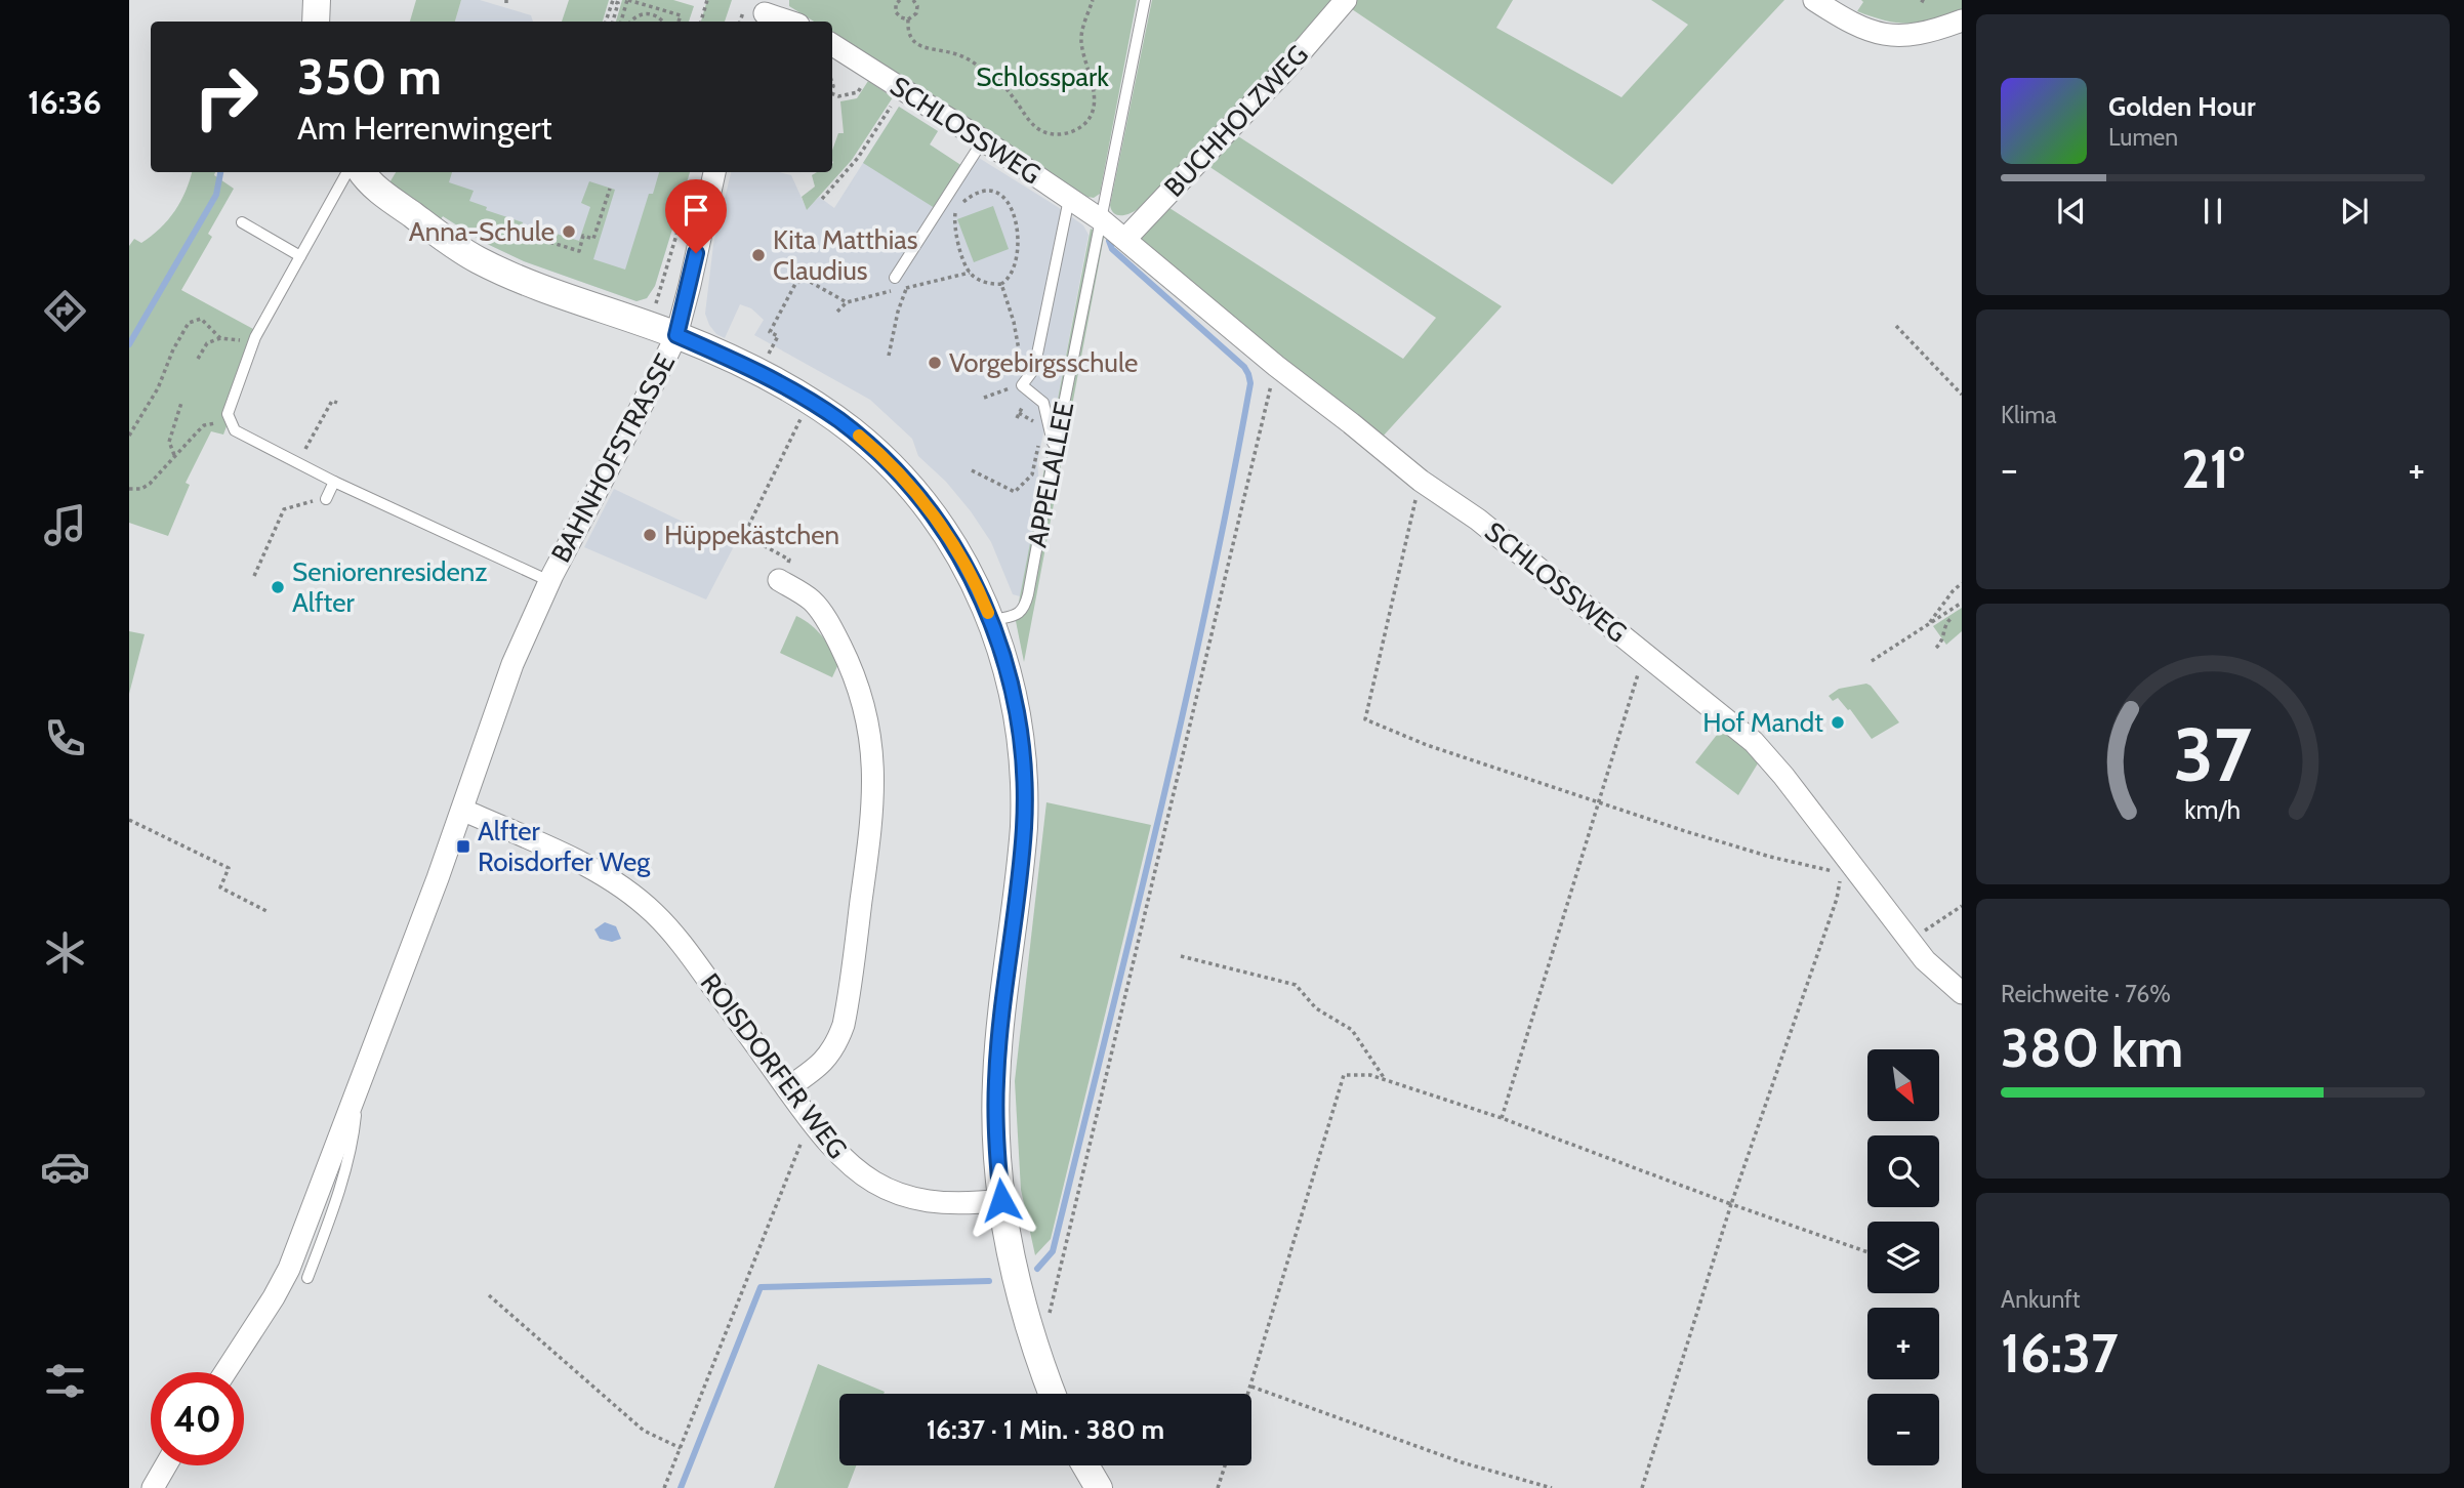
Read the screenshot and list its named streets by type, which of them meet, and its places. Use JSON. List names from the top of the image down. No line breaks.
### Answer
{"streets":{"street":["BUCHHOLZWEG","SCHLOSSWEG","BAHNHOFSTRASSE","ROISDORFER WEG"],"lane":["APPELALLEE"]},"crossings":[["BUCHHOLZWEG","SCHLOSSWEG"],["SCHLOSSWEG","APPELALLEE"],["BAHNHOFSTRASSE","ROISDORFER WEG"]],"parks":["Schlosspark"],"places":{"other":["Anna-Schule","Kita Matthias Claudius","Vorgebirgsschule","Hüppekästchen","Seniorenresidenz Alfter","Hof Mandt"],"transit":["Alfter Roisdorfer Weg"]},"north":"bottom right","page":{"tabs":"16:36","turn":["350 m","Am Herrenwingert"],"song":["Golden Hour","Lumen"],"tile":["Klima",["Reichweite · 76%","380 km"],["Ankunft","16:37"]],"heat":["−","21°","+"],"map_buttons":["+","−"],"limit":"40","trip":"16:37 · 1 Min. · 380 m","gauge":["37","km/h"]}}
